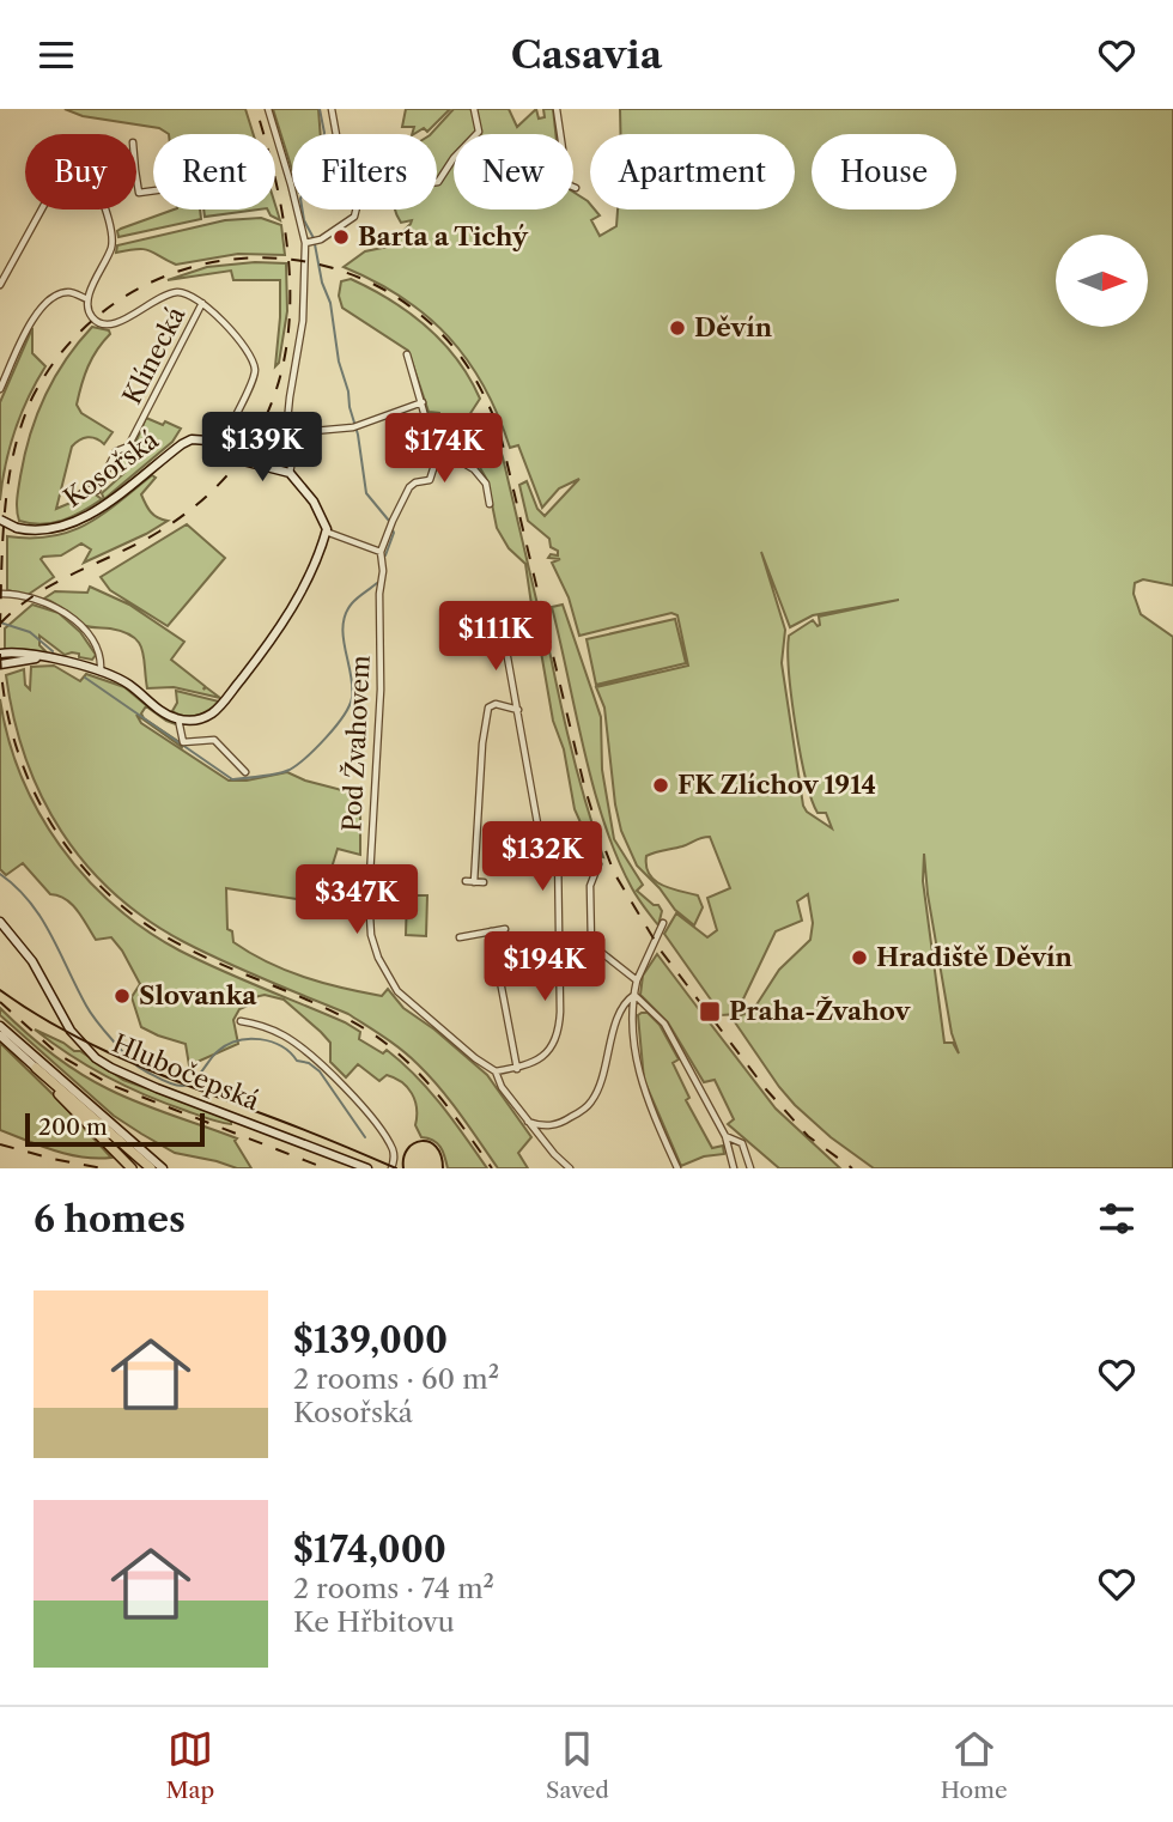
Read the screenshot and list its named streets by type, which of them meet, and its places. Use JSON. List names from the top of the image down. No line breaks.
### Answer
{"streets":{"street":["Klínecká","Kosořská","Pod Žvahovem","Hlubočepská"]},"places":{"other":["Barta a Tichý","Děvín","FK Zlíchov 1914","Hradiště Děvín","Slovanka"],"transit":["Praha-Žvahov"]},"scale_bar":"200 m","north":"right","page":{"header":"Casavia","chip":["Buy","Rent","Filters","New","Apartment","House"],"price":["$139K","$174K","$111K","$132K","$347K","$194K"],"scale":"200 m","heading":"6 homes","list":[{"name":"$139,000","note":"2 rooms · 60 m² · Kosořská"},{"name":"$174,000","note":"2 rooms · 74 m² · Ke Hřbitovu"}],"tabs":["Map","Saved","Home"]}}
